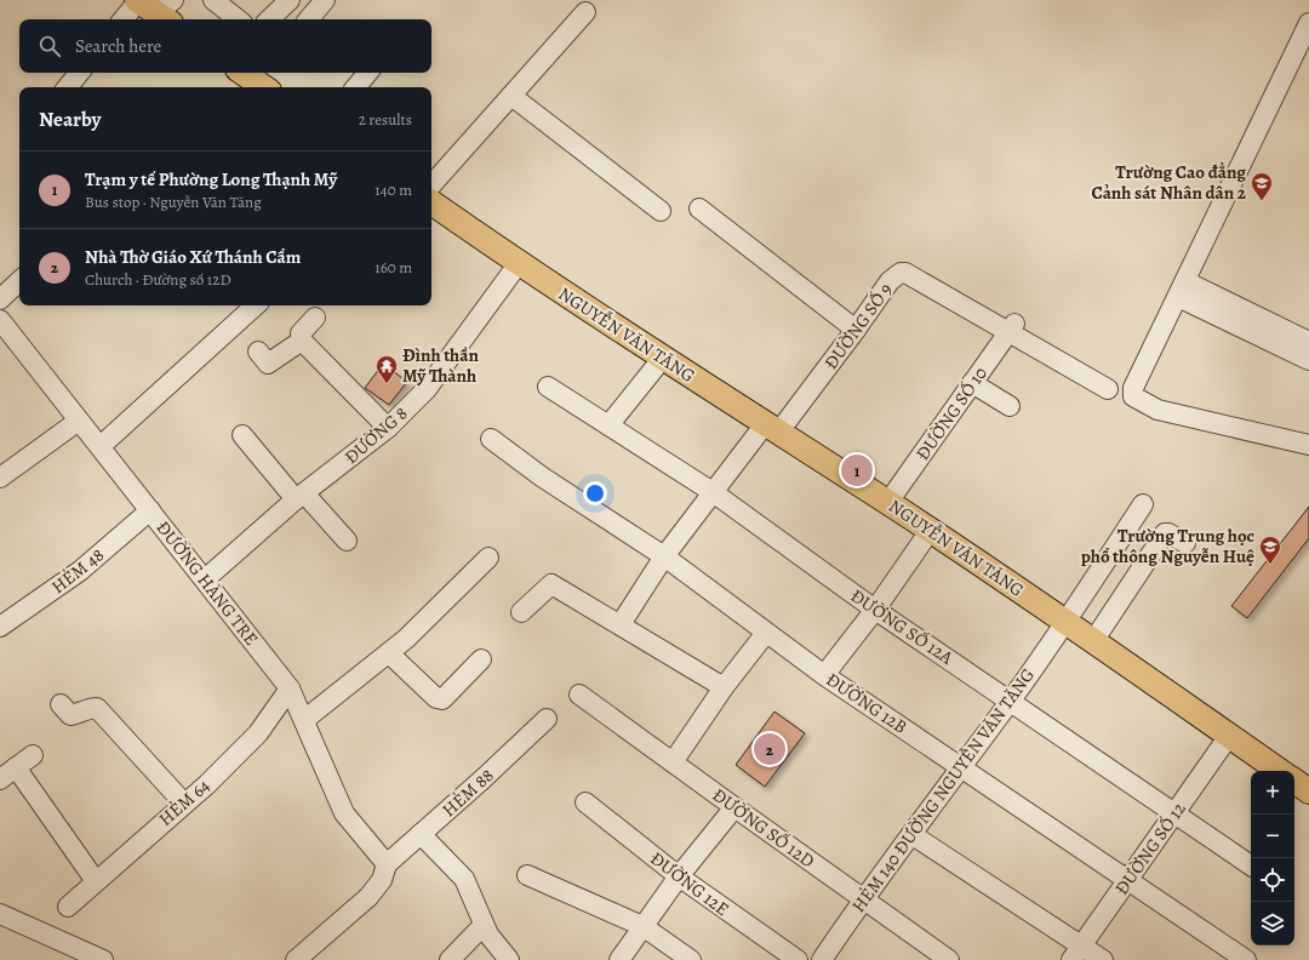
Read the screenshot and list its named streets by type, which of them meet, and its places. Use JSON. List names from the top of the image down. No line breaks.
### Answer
{"streets":{"main road":["NGUYỄN VĂN TĂNG"],"street":["ĐƯỜNG SỐ 9","ĐƯỜNG SỐ 10","ĐƯỜNG 8","HẺM 48","ĐƯỜNG HÀNG TRE","ĐƯỜNG SỐ 12A","ĐƯỜNG 12B","HẺM 140 ĐƯỜNG NGUYỄN VĂN TĂNG","HẺM 88","HẺM 64","ĐƯỜNG SỐ 12D","ĐƯỜNG SỐ 12","ĐƯỜNG 12E"]},"crossings":[["ĐƯỜNG SỐ 9","NGUYỄN VĂN TĂNG"],["ĐƯỜNG SỐ 9","ĐƯỜNG SỐ 10"],["ĐƯỜNG SỐ 9","ĐƯỜNG SỐ 12A"],["ĐƯỜNG SỐ 9","ĐƯỜNG 12B"],["NGUYỄN VĂN TĂNG","ĐƯỜNG SỐ 10"],["NGUYỄN VĂN TĂNG","ĐƯỜNG 8"],["NGUYỄN VĂN TĂNG","HẺM 140 ĐƯỜNG NGUYỄN VĂN TĂNG"],["NGUYỄN VĂN TĂNG","ĐƯỜNG SỐ 12"],["ĐƯỜNG 8","ĐƯỜNG HÀNG TRE"],["HẺM 48","ĐƯỜNG HÀNG TRE"],["ĐƯỜNG HÀNG TRE","HẺM 88"],["ĐƯỜNG HÀNG TRE","HẺM 64"],["ĐƯỜNG SỐ 12A","HẺM 140 ĐƯỜNG NGUYỄN VĂN TĂNG"],["ĐƯỜNG SỐ 12A","ĐƯỜNG SỐ 12"],["ĐƯỜNG 12B","HẺM 140 ĐƯỜNG NGUYỄN VĂN TĂNG"],["ĐƯỜNG 12B","ĐƯỜNG SỐ 12"],["HẺM 140 ĐƯỜNG NGUYỄN VĂN TĂNG","ĐƯỜNG SỐ 12D"]],"places":{"school or university":["Trường Cao đẳng Cảnh sát Nhân dân 2","Trường Trung học phổ thông Nguyễn Huệ"],"temple":["Đình thần Mỹ Thành"]},"page":{"search":"Search here","heading":["Nearby","2 results"],"list":[{"mark":"1","name":"Trạm y tế Phường Long Thạnh Mỹ","note":"Bus stop · Nguyễn Văn Tăng","value":"140 m"},{"mark":"2","name":"Nhà Thờ Giáo Xứ Thánh Cẩm","note":"Church · Đường số 12D","value":"160 m"}],"pins":["1","2"],"map_buttons":["+","−"]}}
